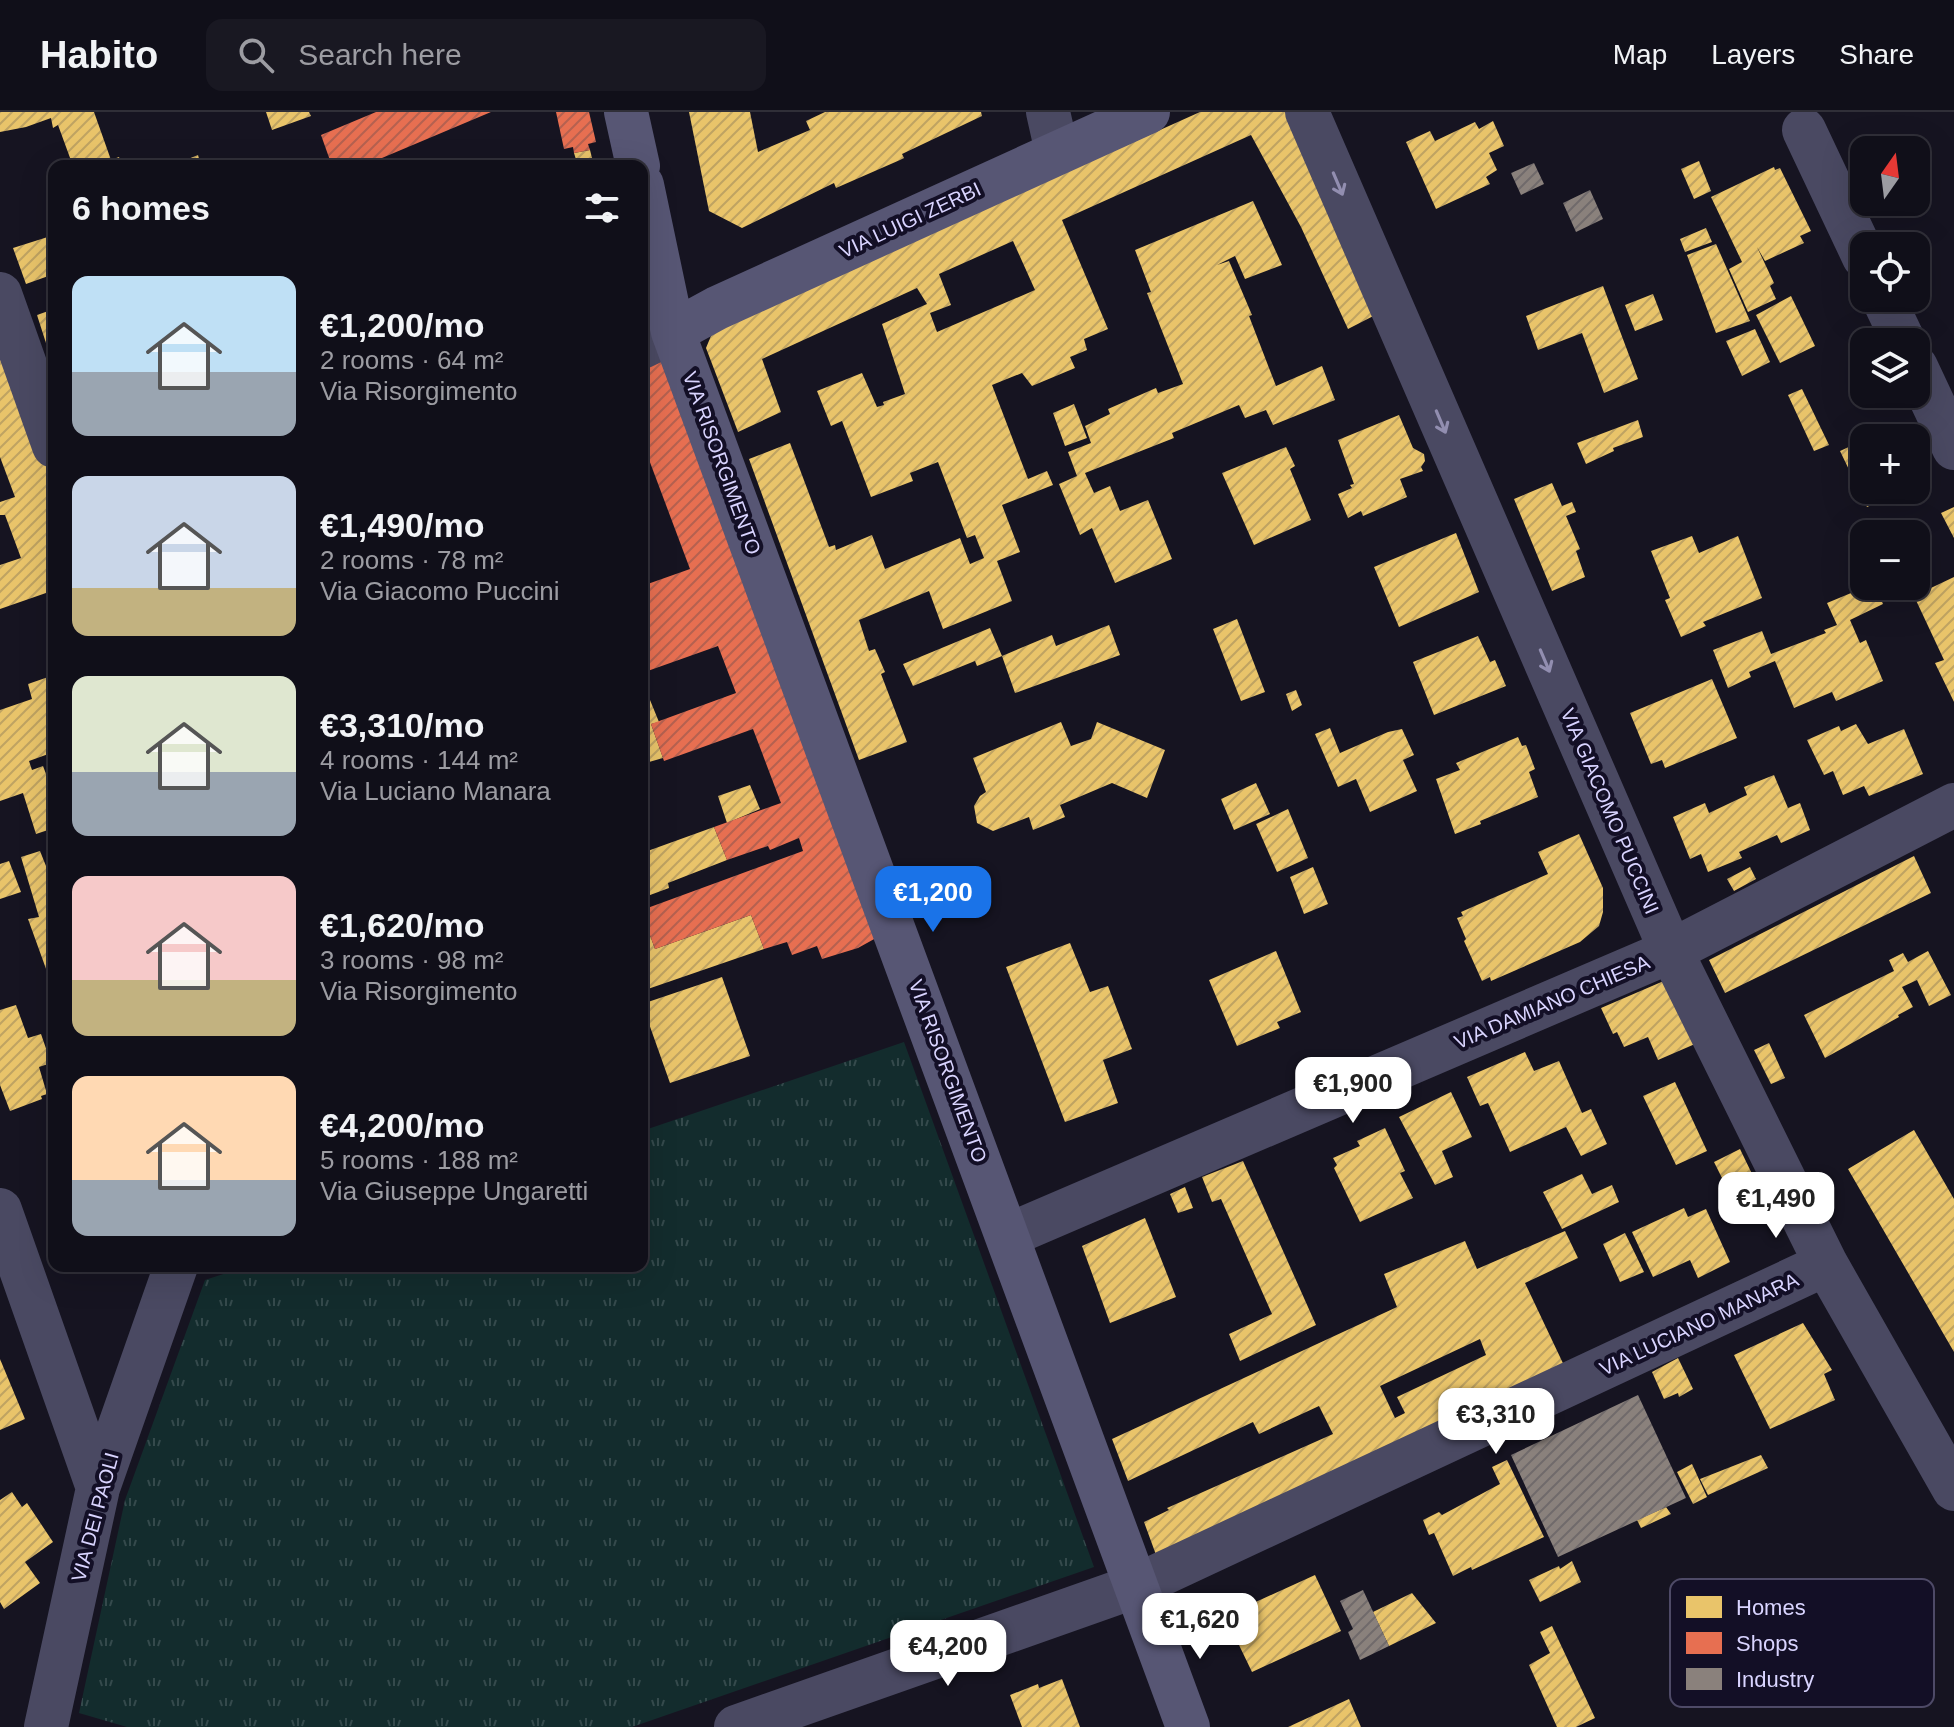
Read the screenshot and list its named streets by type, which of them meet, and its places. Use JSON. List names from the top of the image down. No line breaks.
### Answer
{"streets":{"street":["VIA LUIGI ZERBI","VIA RISORGIMENTO","VIA GIACOMO PUCCINI","VIA DAMIANO CHIESA","VIA LUCIANO MANARA","VIA DEI PAOLI"]},"crossings":[["VIA LUIGI ZERBI","VIA RISORGIMENTO"],["VIA RISORGIMENTO","VIA DAMIANO CHIESA"],["VIA RISORGIMENTO","VIA LUCIANO MANARA"],["VIA GIACOMO PUCCINI","VIA DAMIANO CHIESA"],["VIA GIACOMO PUCCINI","VIA LUCIANO MANARA"]],"one_way":["VIA GIACOMO PUCCINI"],"legend":["Homes","Shops","Industry"],"north":"top","page":{"header":"Habito","search":"Search here","nav":["Map","Layers","Share"],"map_buttons":["+","−"],"heading":"6 homes","list":[{"name":"€1,200/mo","note":"2 rooms · 64 m² · Via Risorgimento"},{"name":"€1,490/mo","note":"2 rooms · 78 m² · Via Giacomo Puccini"},{"name":"€3,310/mo","note":"4 rooms · 144 m² · Via Luciano Manara"},{"name":"€1,620/mo","note":"3 rooms · 98 m² · Via Risorgimento"},{"name":"€4,200/mo","note":"5 rooms · 188 m² · Via Giuseppe Ungaretti"}],"price":["€1,200","€1,900","€1,490","€3,310","€1,620","€4,200"]}}
